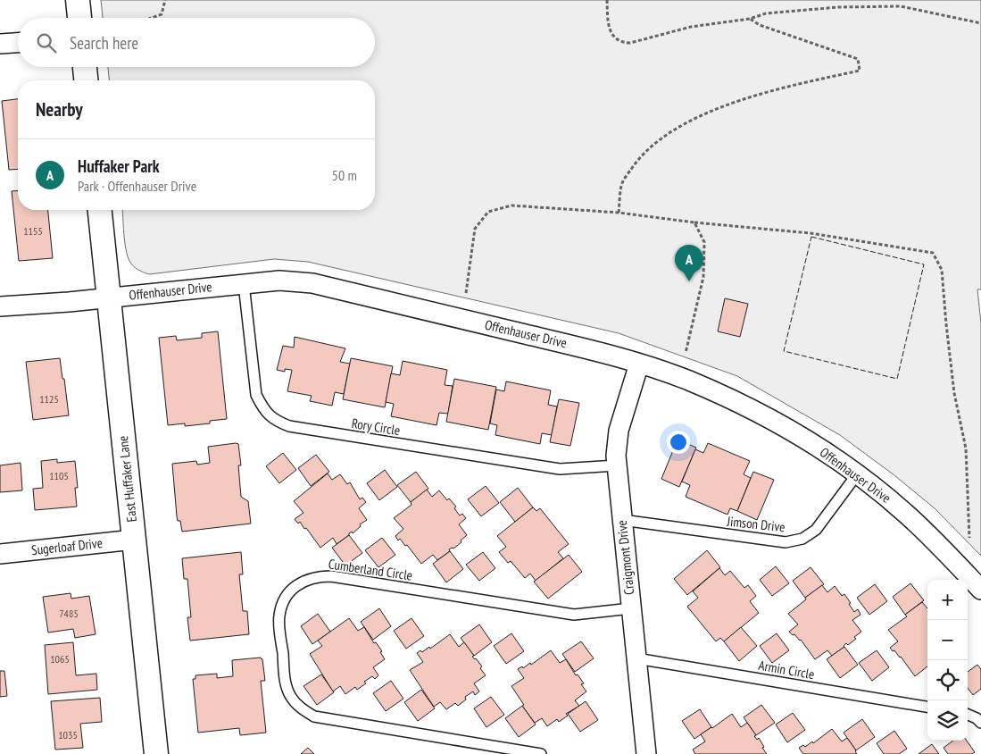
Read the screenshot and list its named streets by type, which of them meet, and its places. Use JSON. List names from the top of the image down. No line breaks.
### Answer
{"streets":{"street":["Offenhauser Drive","East Huffaker Lane","Sugerloaf Drive","Craigmont Drive"],"lane":["Rory Circle","Jimson Drive","Cumberland Circle","Armin Circle"]},"crossings":[["Offenhauser Drive","Rory Circle"],["Offenhauser Drive","East Huffaker Lane"],["Offenhauser Drive","Jimson Drive"],["Offenhauser Drive","Craigmont Drive"],["Rory Circle","Craigmont Drive"],["East Huffaker Lane","Sugerloaf Drive"],["Jimson Drive","Craigmont Drive"],["Craigmont Drive","Cumberland Circle"],["Craigmont Drive","Armin Circle"]],"house_numbers":["1155","1125","1105","7485","1065","1035"],"page":{"search":"Search here","heading":"Nearby","list":[{"mark":"A","name":"Huffaker Park","note":"Park · Offenhauser Drive","value":"50 m"}],"pins":"A","map_buttons":["+","−"]}}
